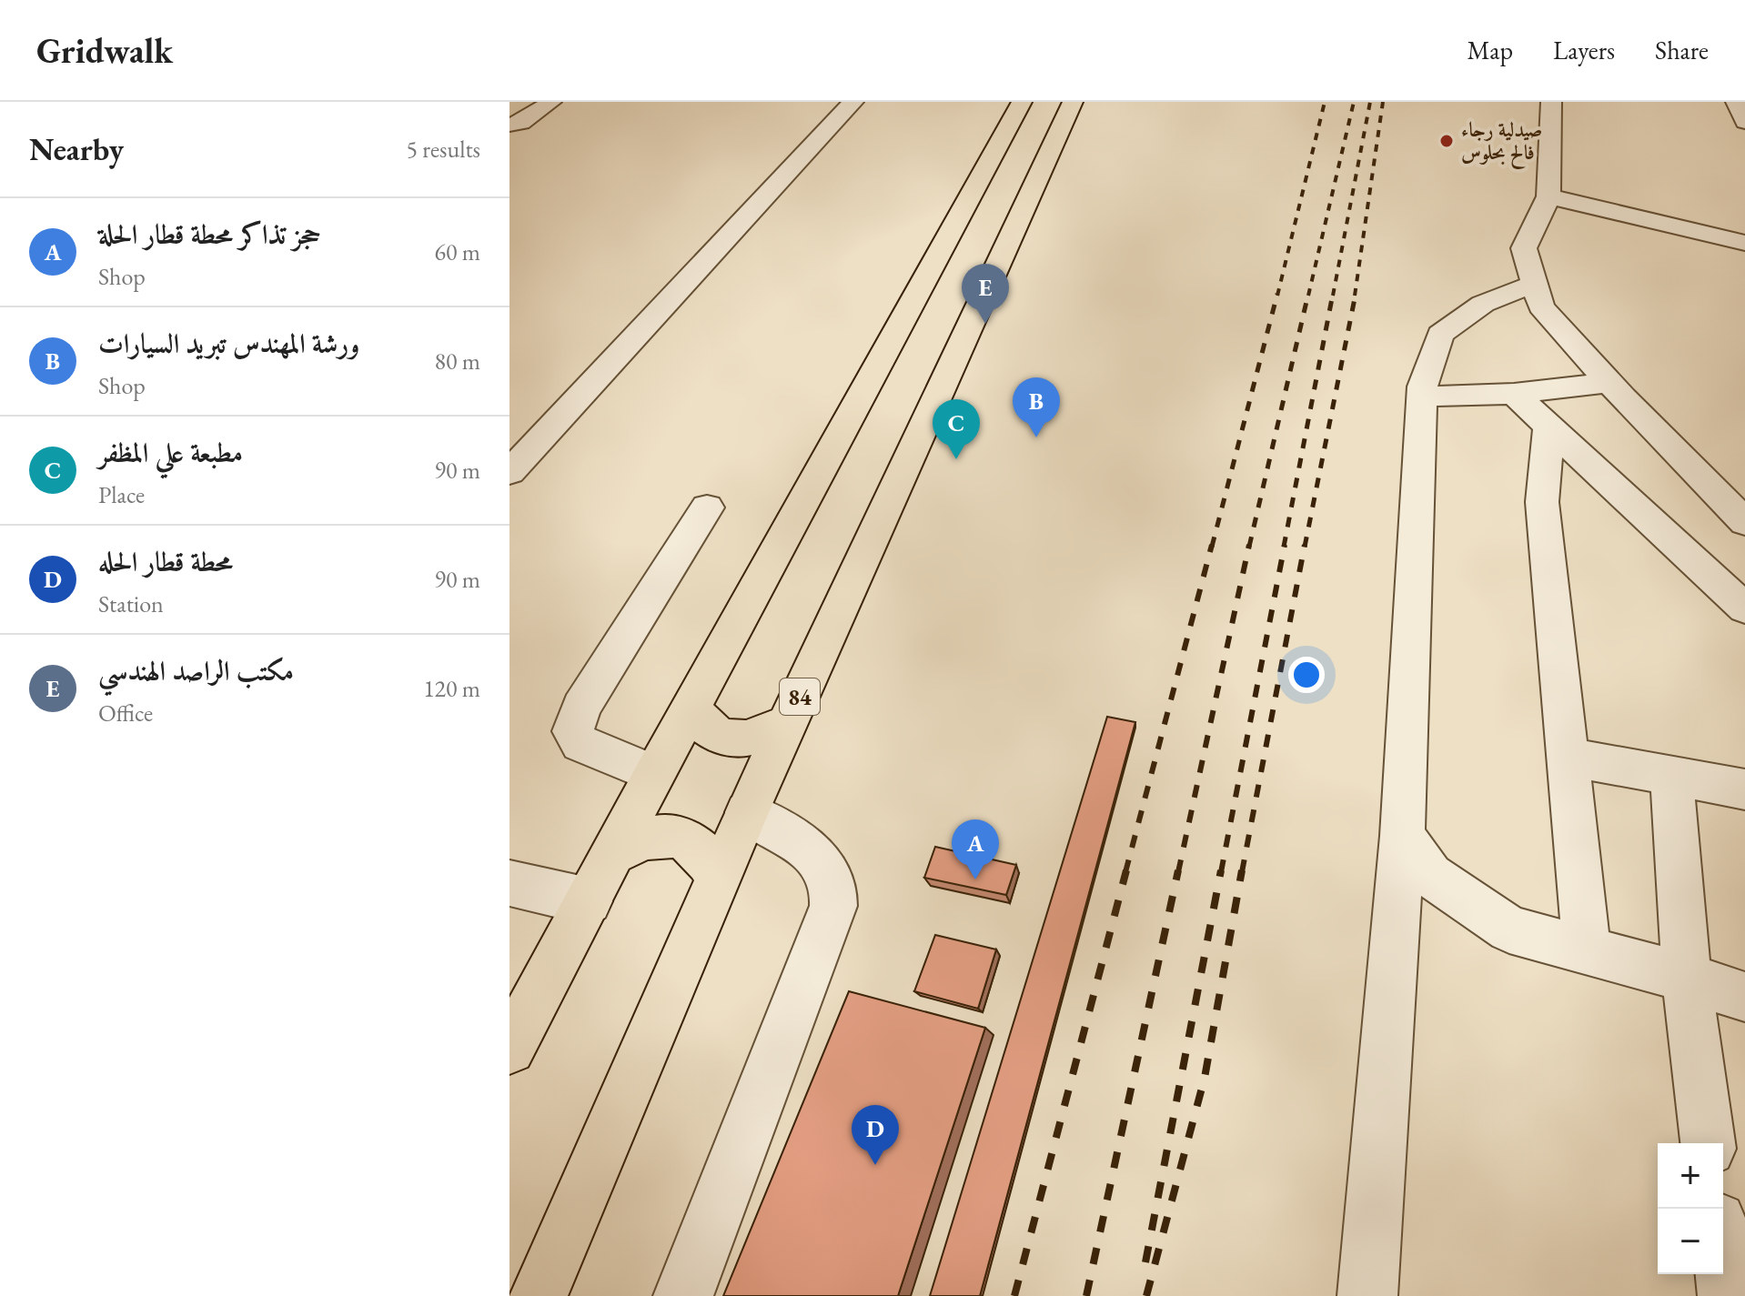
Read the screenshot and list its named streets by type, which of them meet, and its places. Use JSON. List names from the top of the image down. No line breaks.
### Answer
{"streets":{"main road":["84"]},"places":["صيدلية رجاء فالح بحلوس"],"page":{"header":"Gridwalk","nav":["Map","Layers","Share"],"heading":["Nearby","5 results"],"list":[{"mark":"A","name":"حجز تذاكر محطة قطار الحلة","note":"Shop","value":"60 m"},{"mark":"B","name":"ورشة المهندس تبريد السيارات","note":"Shop","value":"80 m"},{"mark":"C","name":"مطبعة علي المظفر","note":"Place","value":"90 m"},{"mark":"D","name":"محطة قطار الحله","note":"Station","value":"90 m"},{"mark":"E","name":"مكتب الراصد الهندسي","note":"Office","value":"120 m"}],"pins":["E","B","C","A","D"],"map_buttons":["+","−"]}}
